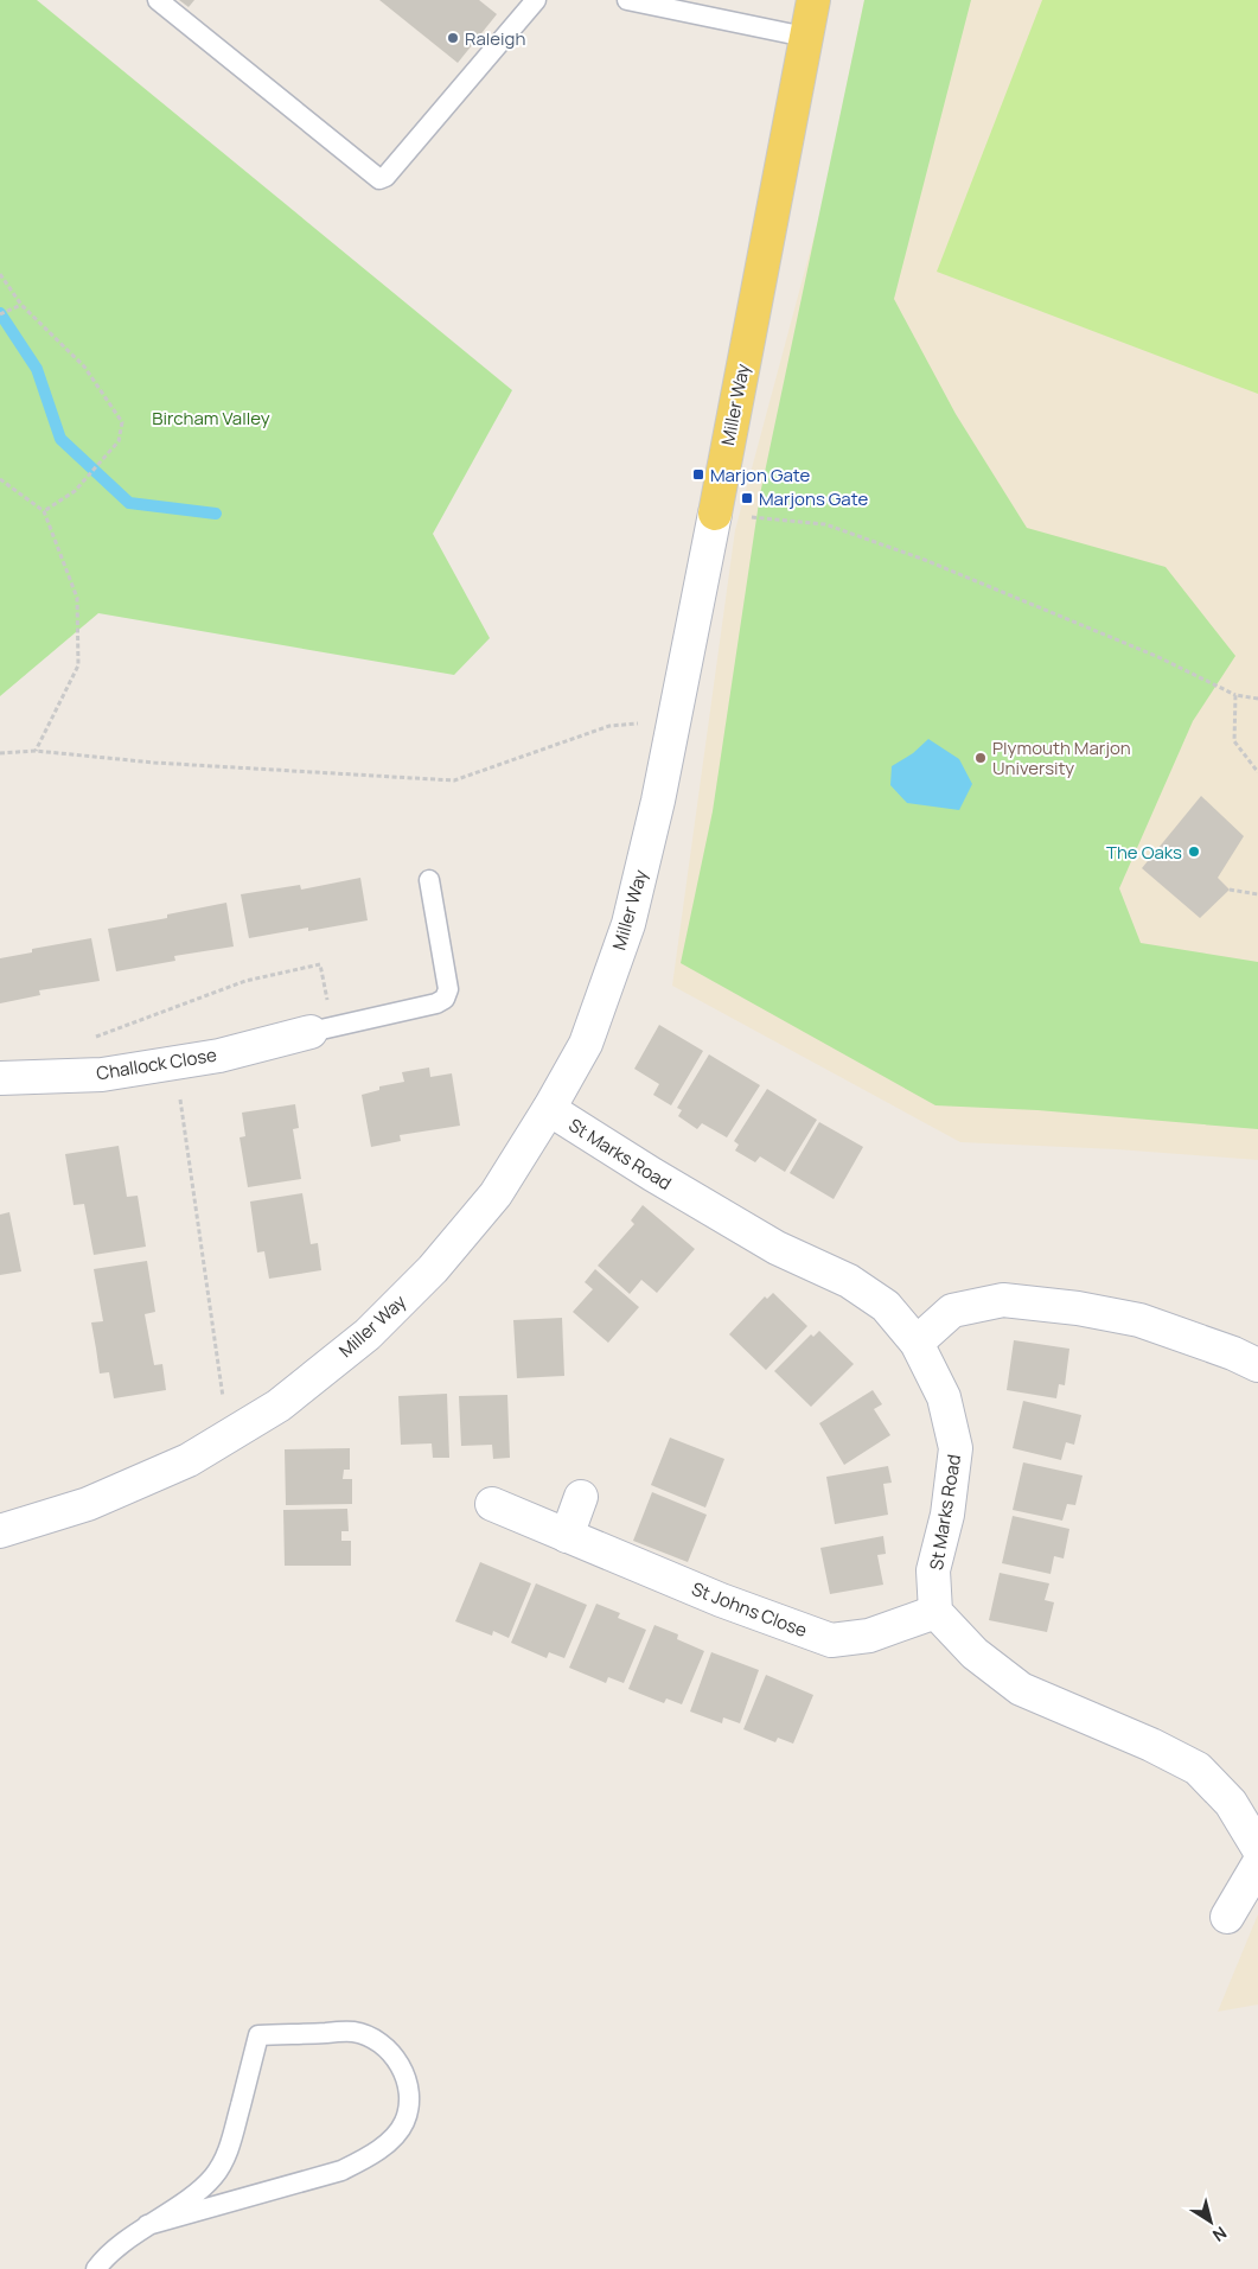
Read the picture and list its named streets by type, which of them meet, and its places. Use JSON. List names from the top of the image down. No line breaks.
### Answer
{"streets":{"main road":["Miller Way"],"street":["Challock Close","St Marks Road","St Johns Close"]},"crossings":[["Miller Way","St Marks Road"],["St Marks Road","St Johns Close"]],"parks":["Bircham Valley"],"places":{"other":["Raleigh","Plymouth Marjon University","The Oaks"],"transit":["Marjon Gate","Marjons Gate"]},"north":"bottom right"}
